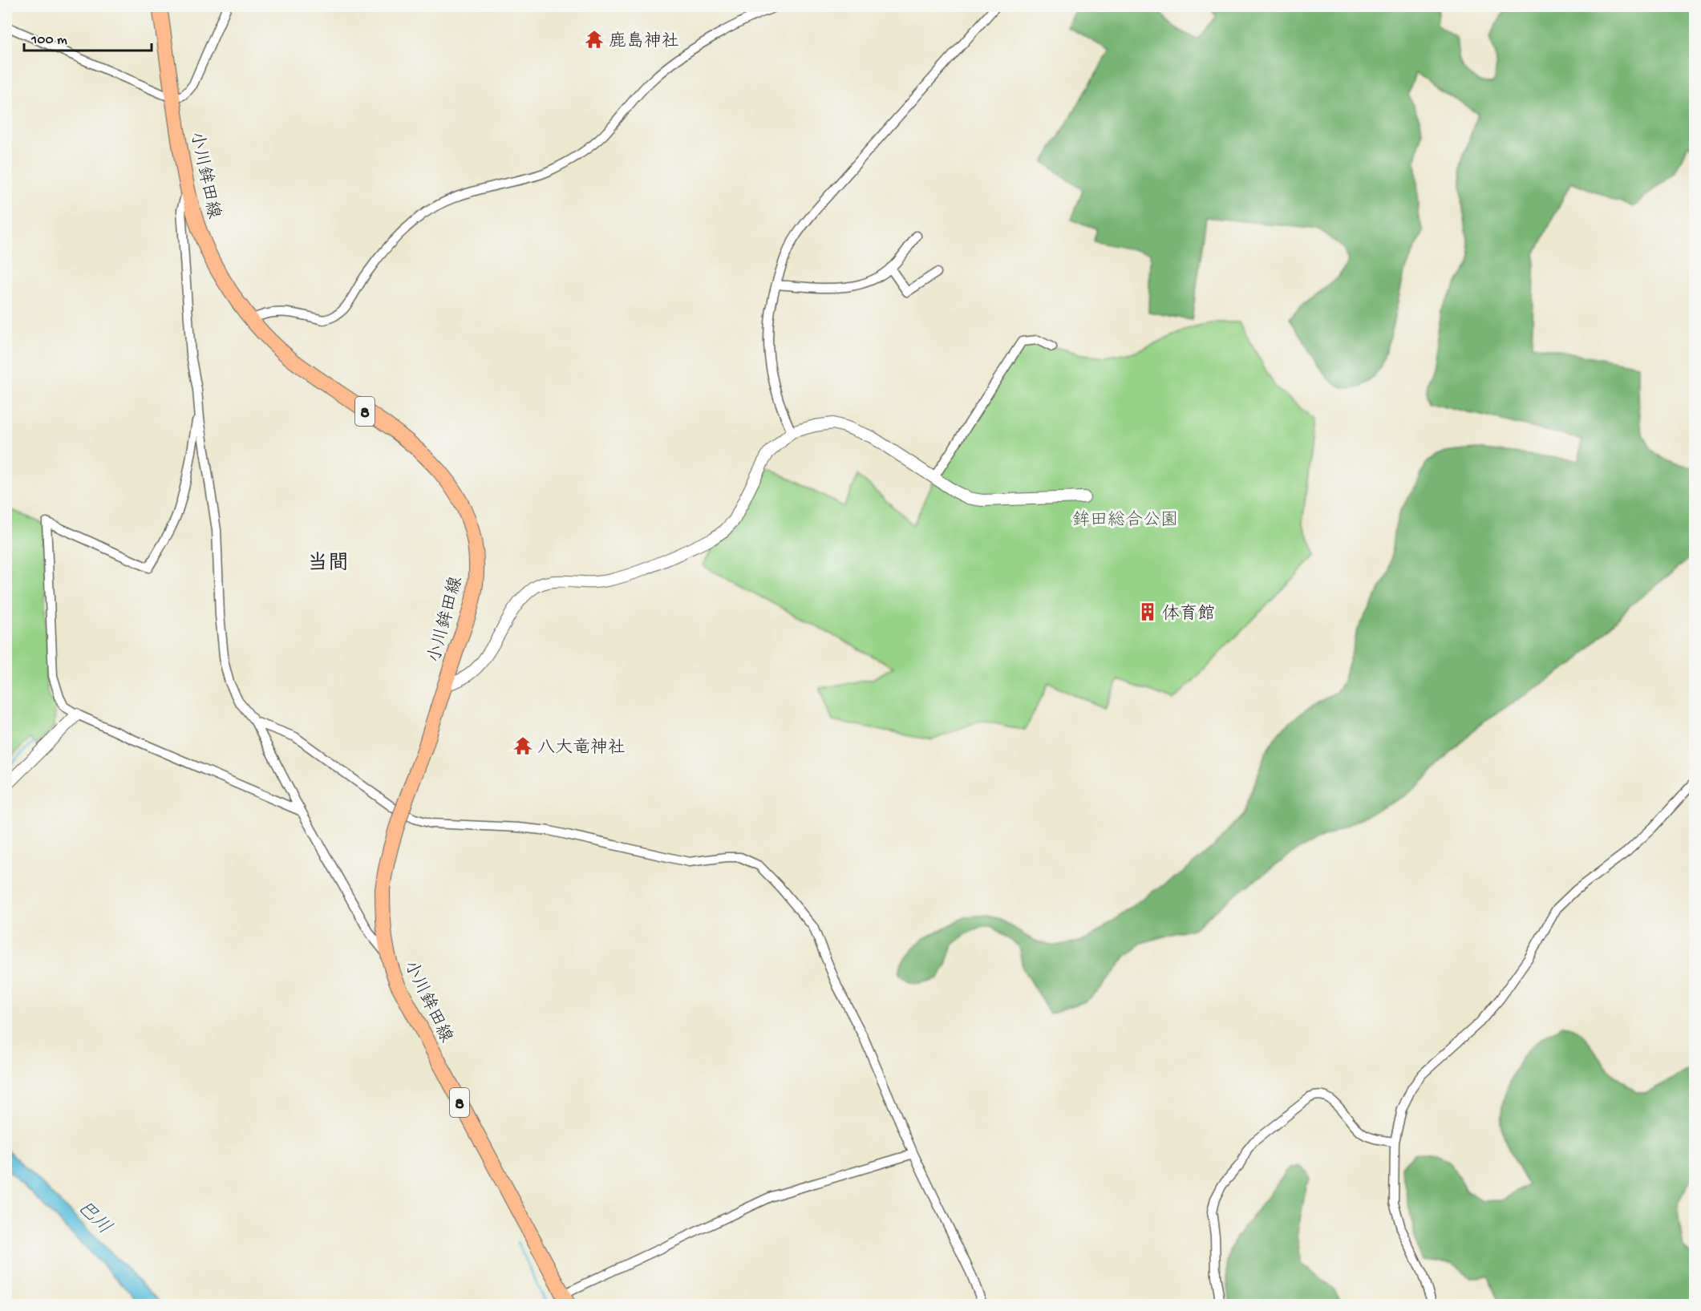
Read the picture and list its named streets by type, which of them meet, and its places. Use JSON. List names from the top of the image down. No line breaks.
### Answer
{"streets":{"main road":["小川鉾田線","8"]},"districts":["当間"],"water":["巴川"],"parks":["鉾田総合公園"],"places":{"temple":["鹿島神社","八大竜神社"],"building":["体育館"]},"scale_bar":"100 m"}
